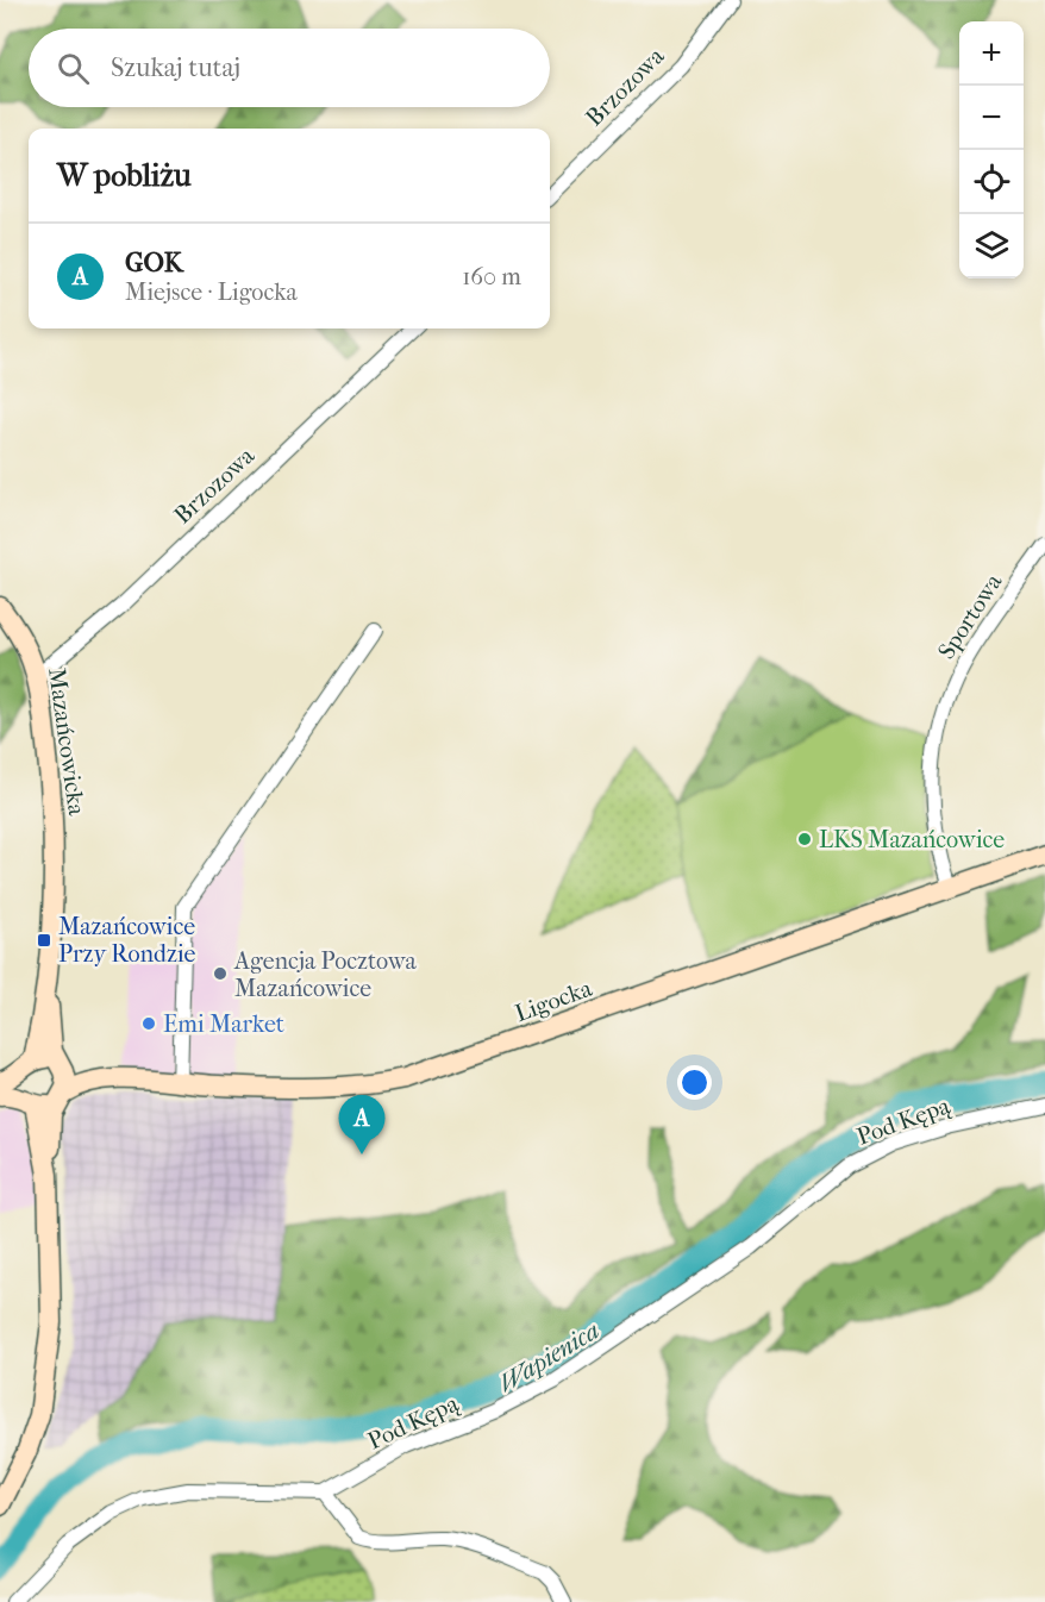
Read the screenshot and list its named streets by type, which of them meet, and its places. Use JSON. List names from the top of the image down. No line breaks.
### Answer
{"streets":{"street":["Brzozowa","Sportowa","Mazańcowicka","Ligocka","Pod Kępą"]},"crossings":[["Brzozowa","Mazańcowicka"],["Sportowa","Ligocka"],["Mazańcowicka","Ligocka"]],"water":["Wapienica"],"places":{"other":["LKS Mazańcowice","Agencja Pocztowa Mazańcowice","Emi Market"],"transit":["Mazańcowice Przy Rondzie"]},"page":{"map_buttons":["+","−"],"search":"Szukaj tutaj","heading":"W pobliżu","list":[{"mark":"A","name":"GOK","note":"Miejsce · Ligocka","value":"160 m"}],"pins":"A"}}
